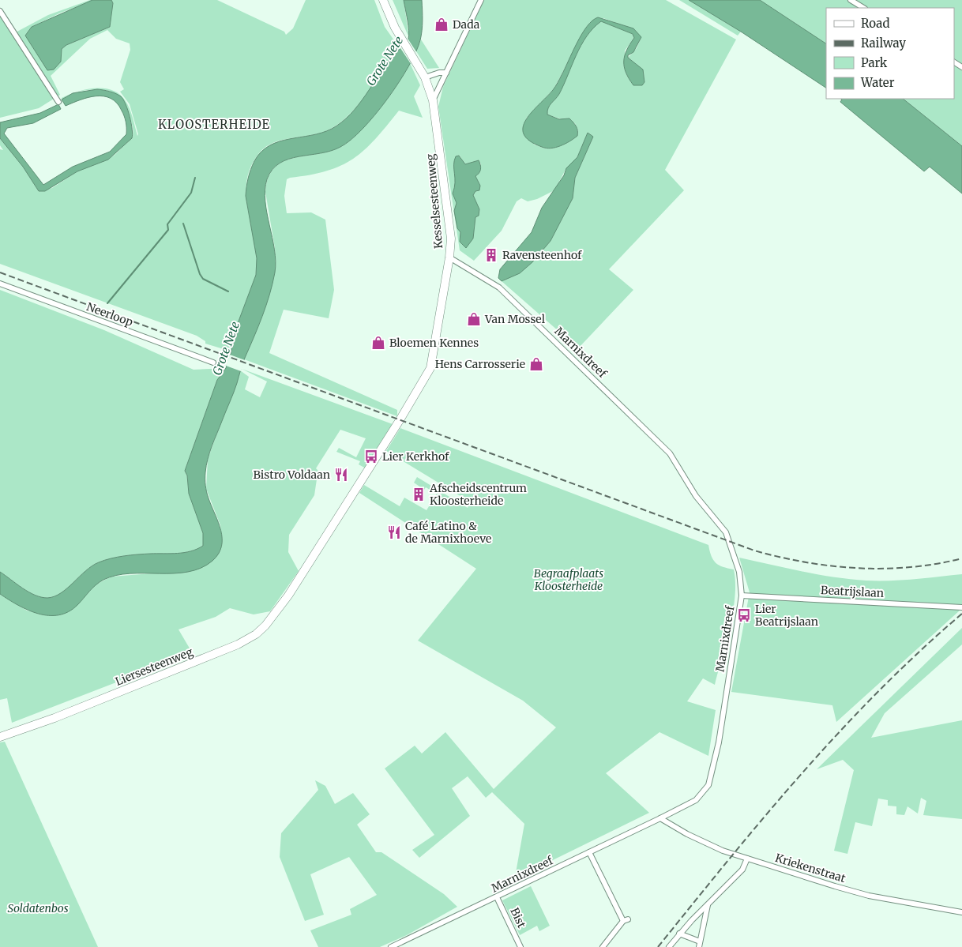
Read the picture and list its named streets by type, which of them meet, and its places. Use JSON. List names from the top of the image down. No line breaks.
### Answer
{"streets":{"main road":["Kesselsesteenweg","Liersesteenweg"],"street":["Neerloop","Marnixdreef","Beatrijslaan","Kriekenstraat","Bist"]},"crossings":[["Kesselsesteenweg","Marnixdreef"],["Kesselsesteenweg","Liersesteenweg"],["Marnixdreef","Beatrijslaan"],["Marnixdreef","Kriekenstraat"],["Marnixdreef","Bist"]],"districts":["KLOOSTERHEIDE"],"water":["Grote Nete"],"parks":["Begraafplaats Kloosterheide","Soldatenbos"],"places":{"shop":["Dada","Van Mossel","Bloemen Kennes","Hens Carrosserie"],"building":["Ravensteenhof","Afscheidscentrum Kloosterheide"],"bus stop":["Lier Kerkhof","Lier Beatrijslaan"],"restaurant":["Bistro Voldaan","Café Latino & de Marnixhoeve"]},"legend":["Road","Railway","Park","Water"]}
